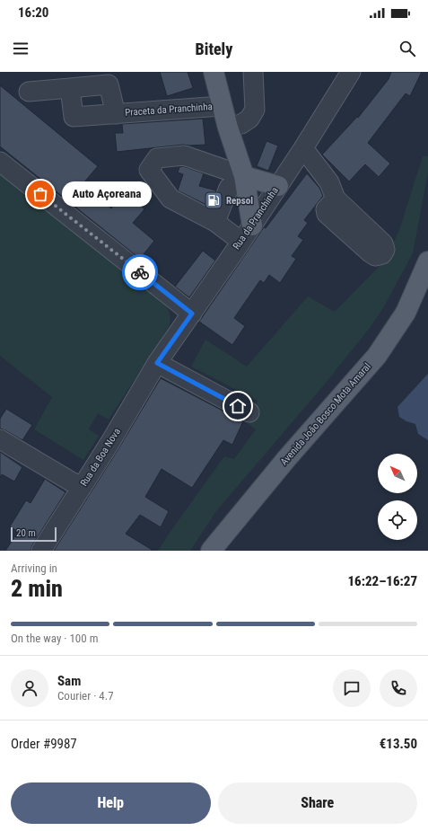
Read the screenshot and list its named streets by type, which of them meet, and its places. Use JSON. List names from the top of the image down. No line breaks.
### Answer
{"streets":{"main road":["Avenida João Bosco Mota Amaral"],"street":["Praceta da Pranchinha","Rua da Pranchinha","Rua da Boa Nova"]},"crossings":[["Rua da Pranchinha","Rua da Boa Nova"]],"places":{"other":["Auto Açoreana"],"fuel station":["Repsol"]},"scale_bar":"20 m","north":"top left","page":{"status":"16:20","header":"Bitely","bubble":"Auto Açoreana","scale":"20 m","heading":["2 min","Arriving in","16:22–16:27"],"panel":["Sam","Courier · 4.7","Order #9987","€13.50"],"bar":"On the way · 100 m","buttons":["Help","Share"]}}
